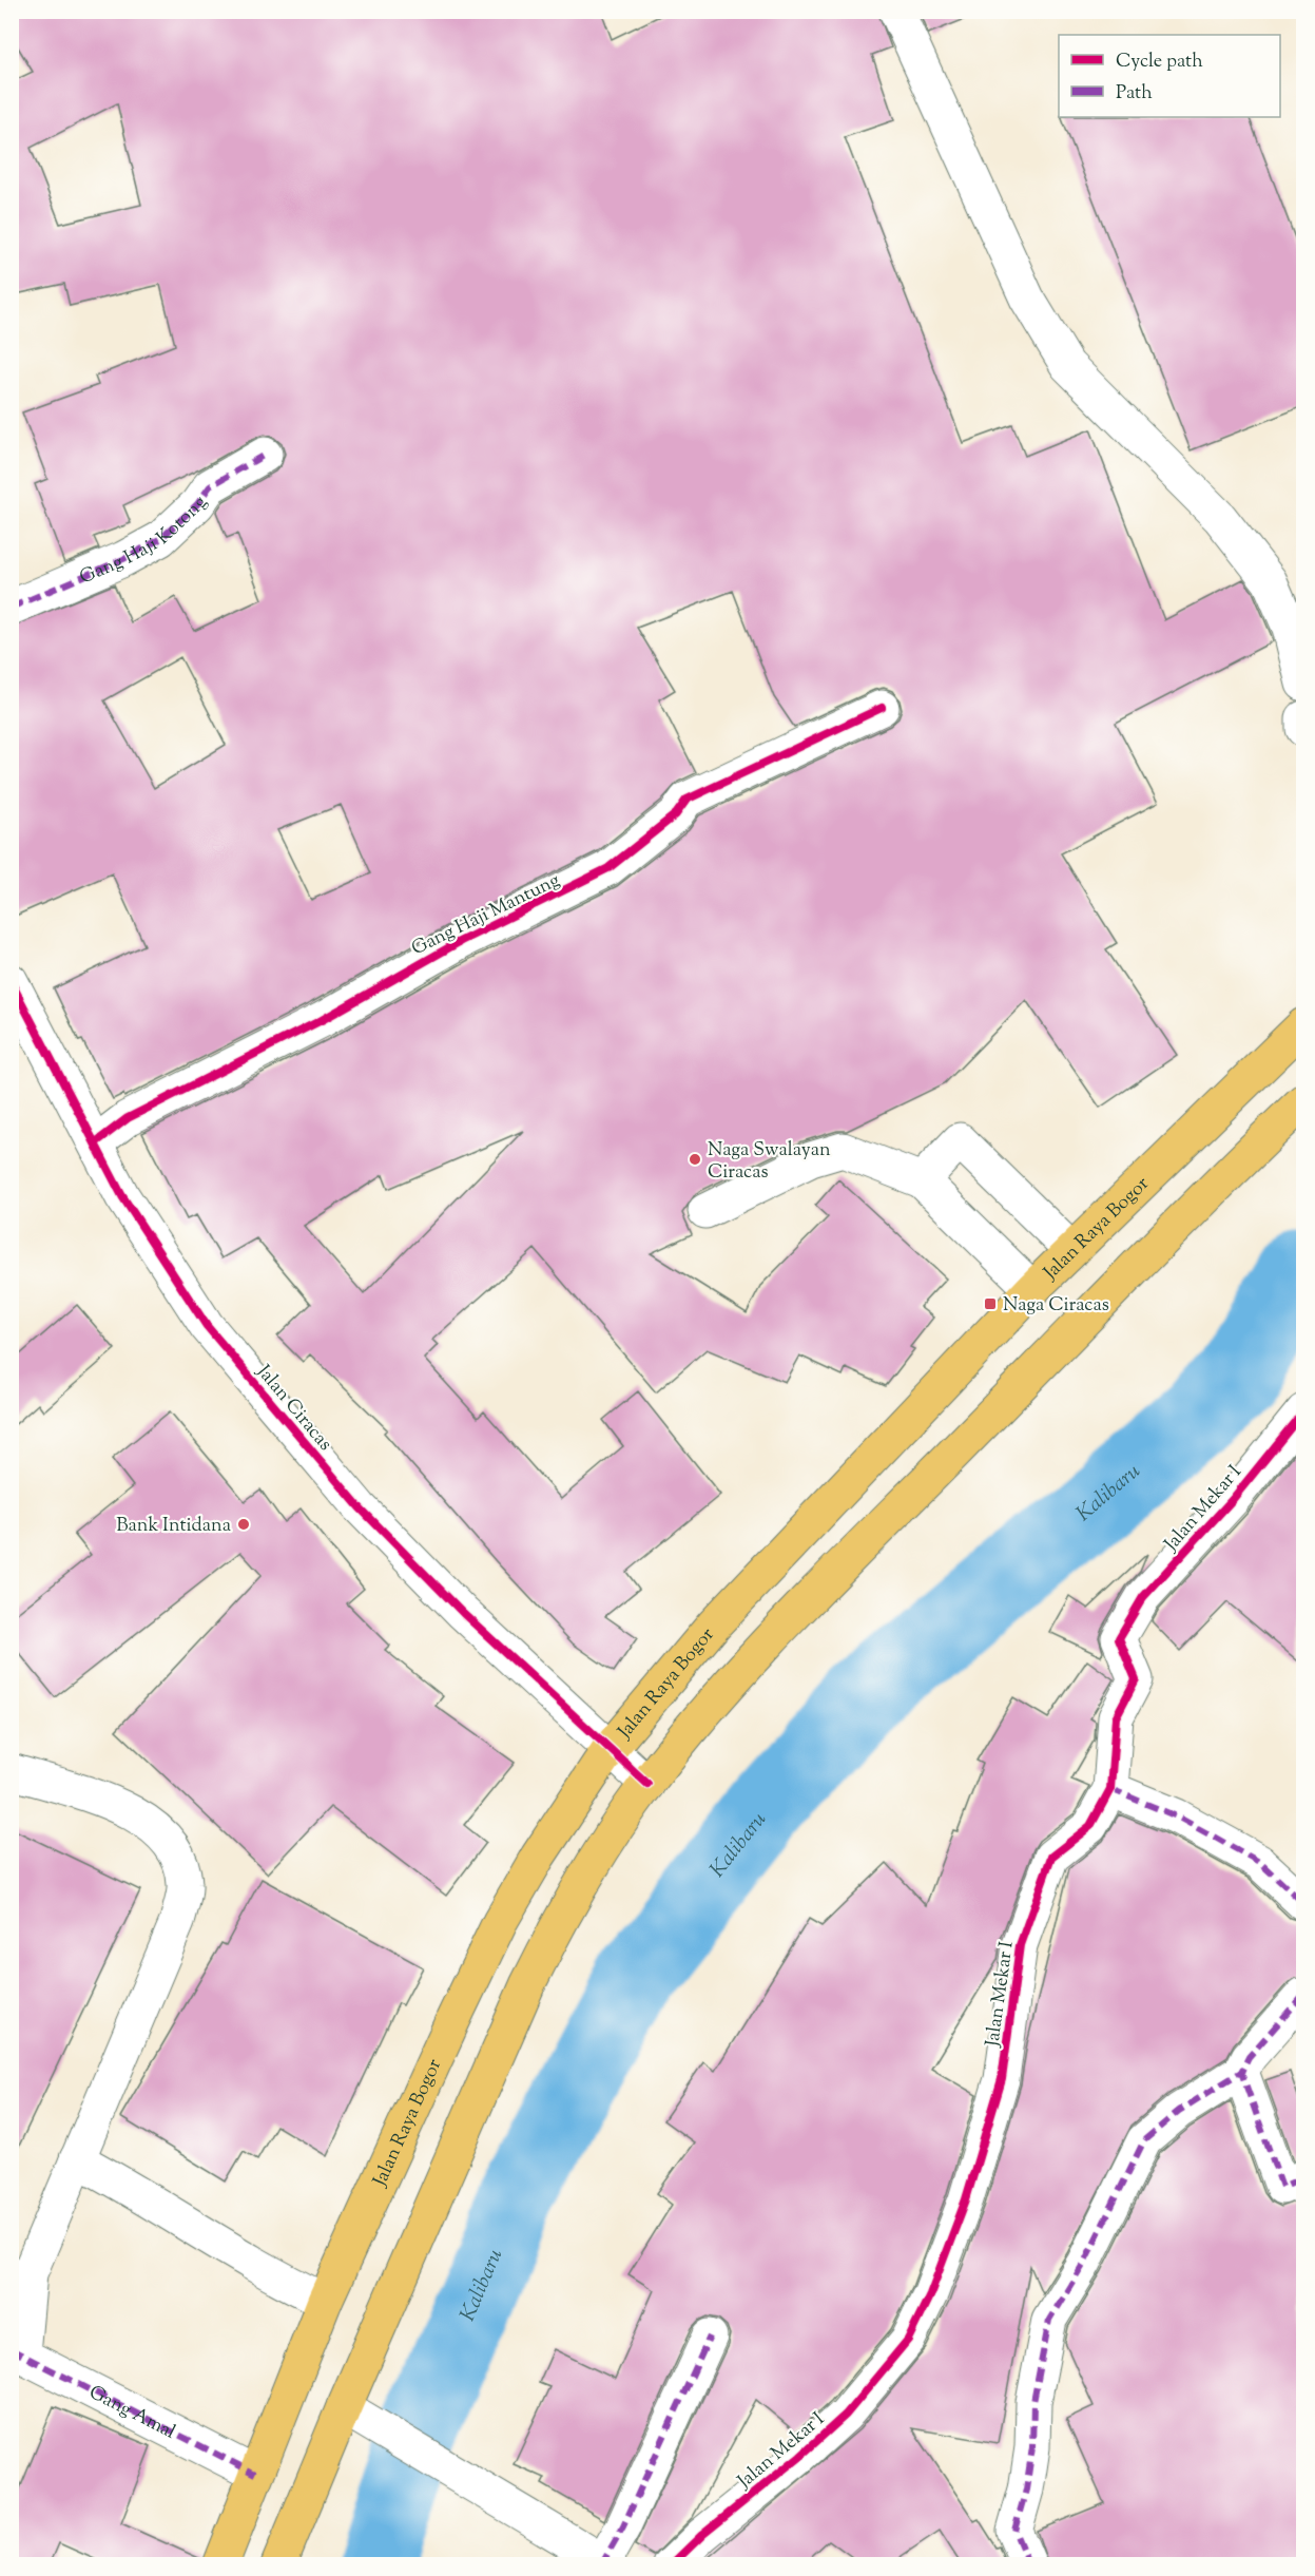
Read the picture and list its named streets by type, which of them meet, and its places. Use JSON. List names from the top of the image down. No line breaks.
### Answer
{"streets":{"highway":["Jalan Raya Bogor"],"street":["Gang Haji Kotong","Gang Haji Mantung","Jalan Ciracas","Jalan Mekar I","Gang Amal"]},"crossings":[["Gang Haji Mantung","Jalan Ciracas"],["Jalan Raya Bogor","Jalan Ciracas"],["Jalan Raya Bogor","Gang Amal"]],"water":["Kalibaru"],"places":{"other":["Naga Swalayan Ciracas","Bank Intidana"],"transit":["Naga Ciracas"]},"legend":["Cycle path","Path"]}
